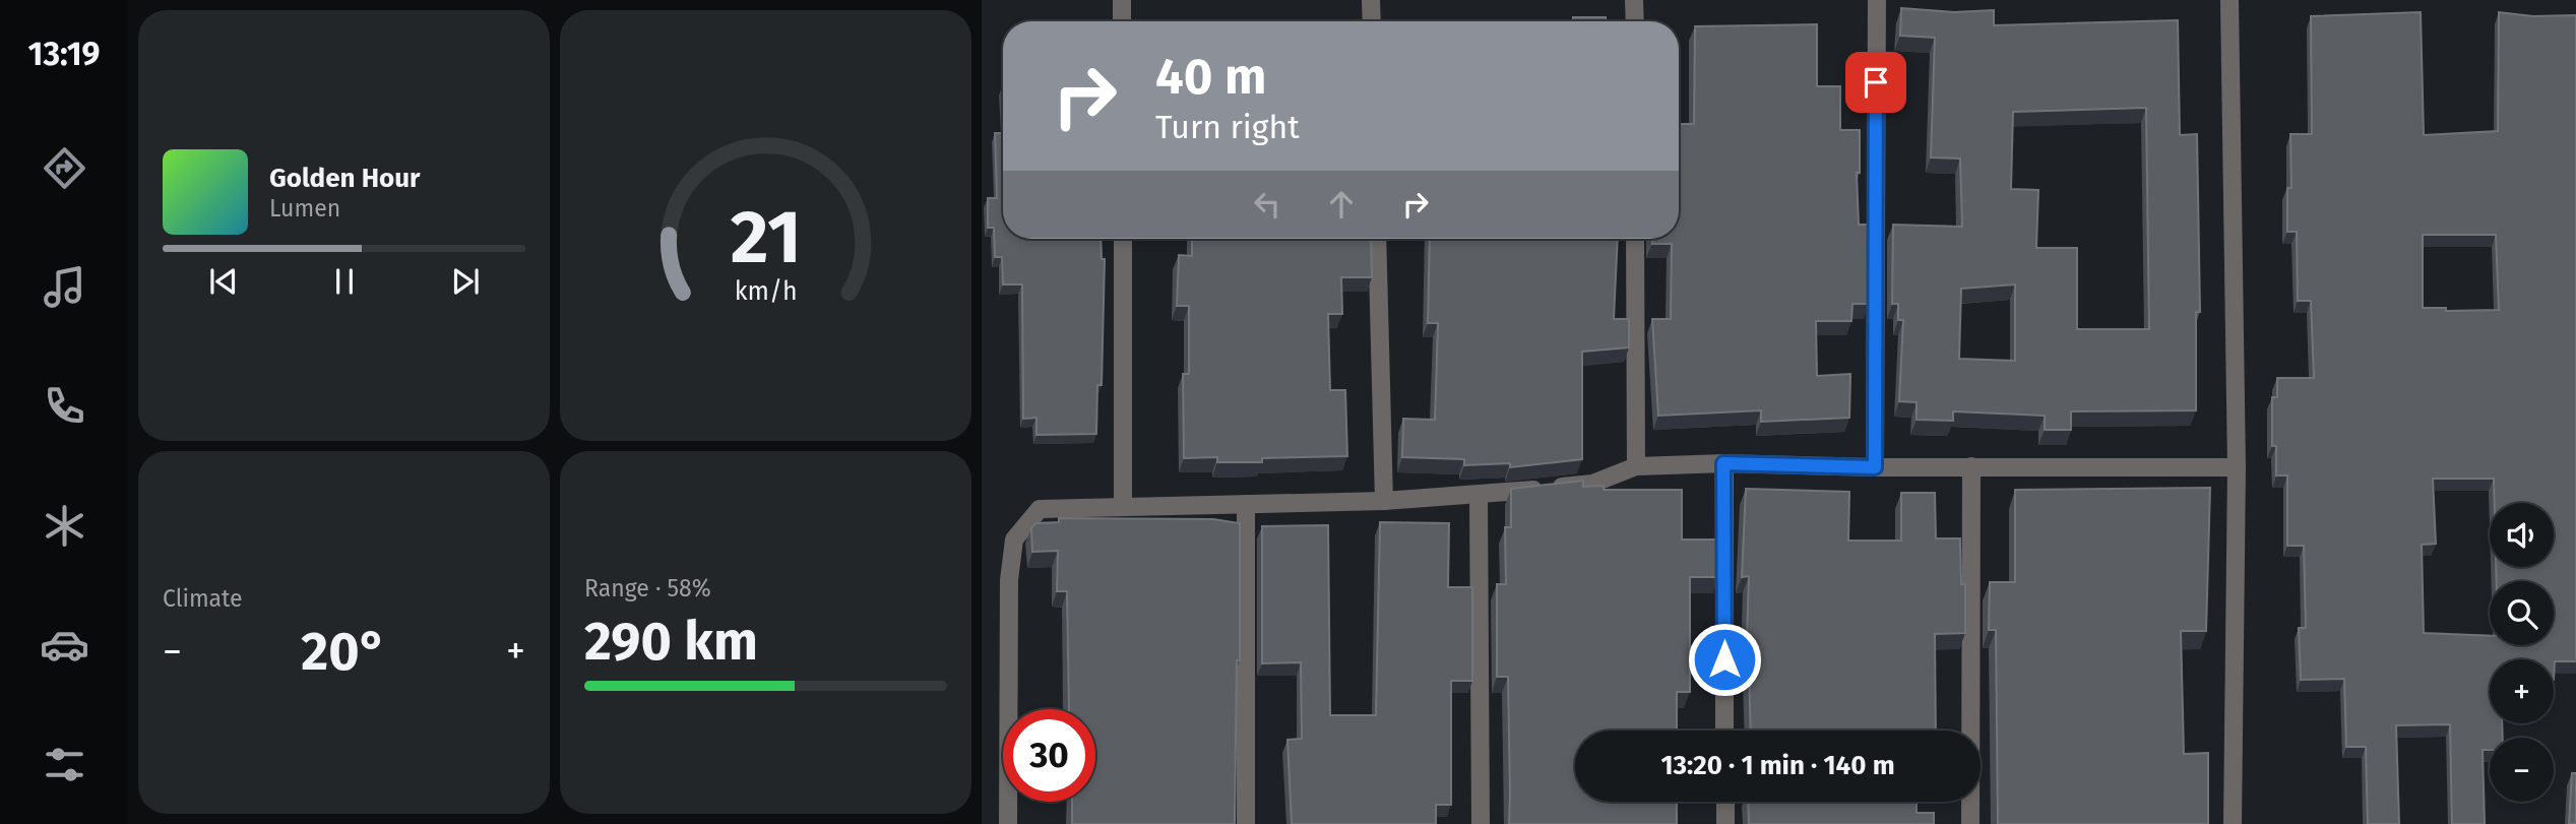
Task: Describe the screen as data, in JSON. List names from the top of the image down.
{
  "page": {
    "tabs": "13:19",
    "turn": ["40 m", "Turn right"],
    "song": ["Golden Hour", "Lumen"],
    "tile": [
      "Climate",
      ["Range · 58%", "290 km"]
    ],
    "map_buttons": ["+", "−"],
    "heat": ["−", "20°", "+"],
    "limit": "30",
    "trip": "13:20 · 1 min · 140 m",
    "gauge": ["21", "km/h"]
  }
}
